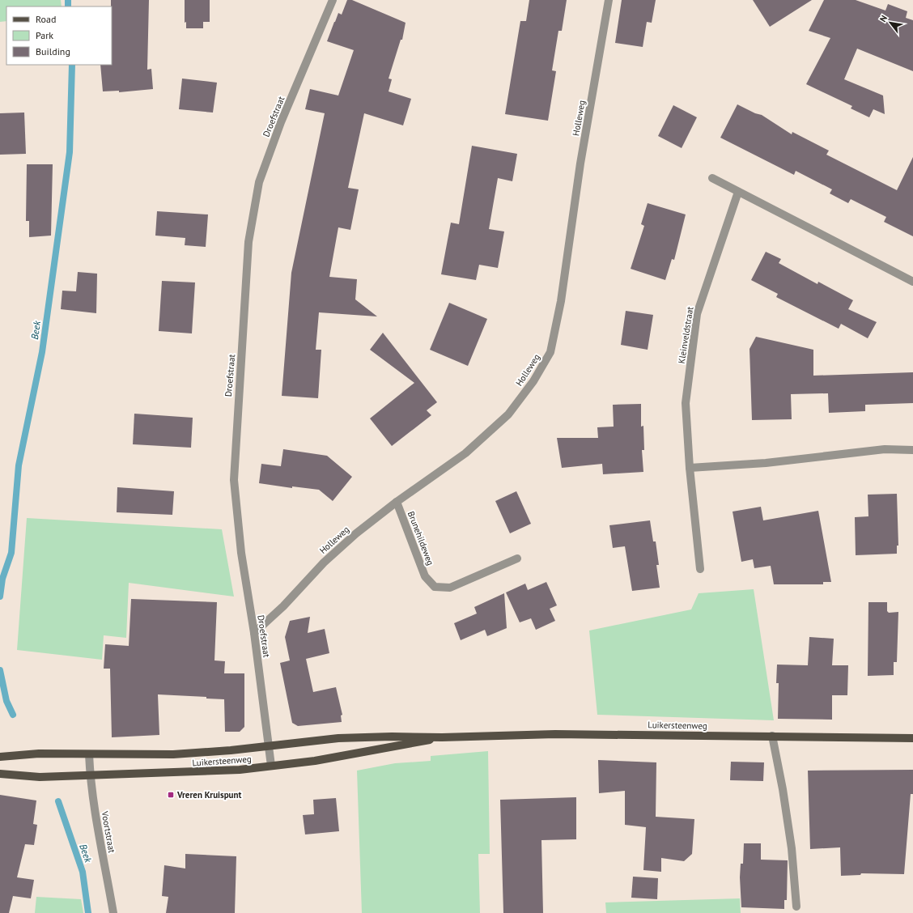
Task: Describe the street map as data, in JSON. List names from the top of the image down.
{
  "streets": {
    "main road": ["Luikersteenweg"],
    "street": [
      "Droefstraat",
      "Holleweg",
      "Kleinveldstraat",
      "Brunehildeweg",
      "Voortstraat"
    ]
  },
  "crossings": [
    ["Droefstraat", "Holleweg"],
    ["Droefstraat", "Luikersteenweg"],
    ["Holleweg", "Brunehildeweg"],
    ["Luikersteenweg", "Voortstraat"]
  ],
  "water": ["Beek"],
  "places": {
    "transit": ["Vreren Kruispunt"]
  },
  "legend": ["Road", "Park", "Building"],
  "north": "top left"
}
